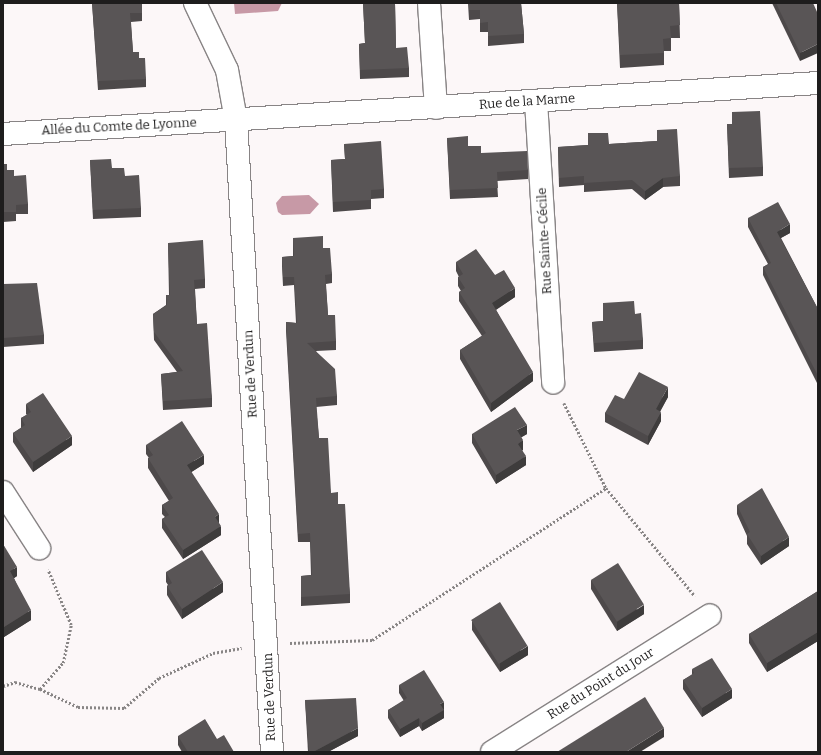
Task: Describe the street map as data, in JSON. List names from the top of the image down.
{
  "streets": {
    "street": [
      "Rue de la Marne",
      "Allée du Comte de Lyonne",
      "Rue Sainte-Cécile",
      "Rue de Verdun",
      "Rue du Point du Jour"
    ]
  },
  "crossings": [
    ["Rue de la Marne", "Allée du Comte de Lyonne"],
    ["Rue de la Marne", "Rue Sainte-Cécile"],
    ["Rue de la Marne", "Rue de Verdun"],
    ["Allée du Comte de Lyonne", "Rue de Verdun"]
  ]
}
